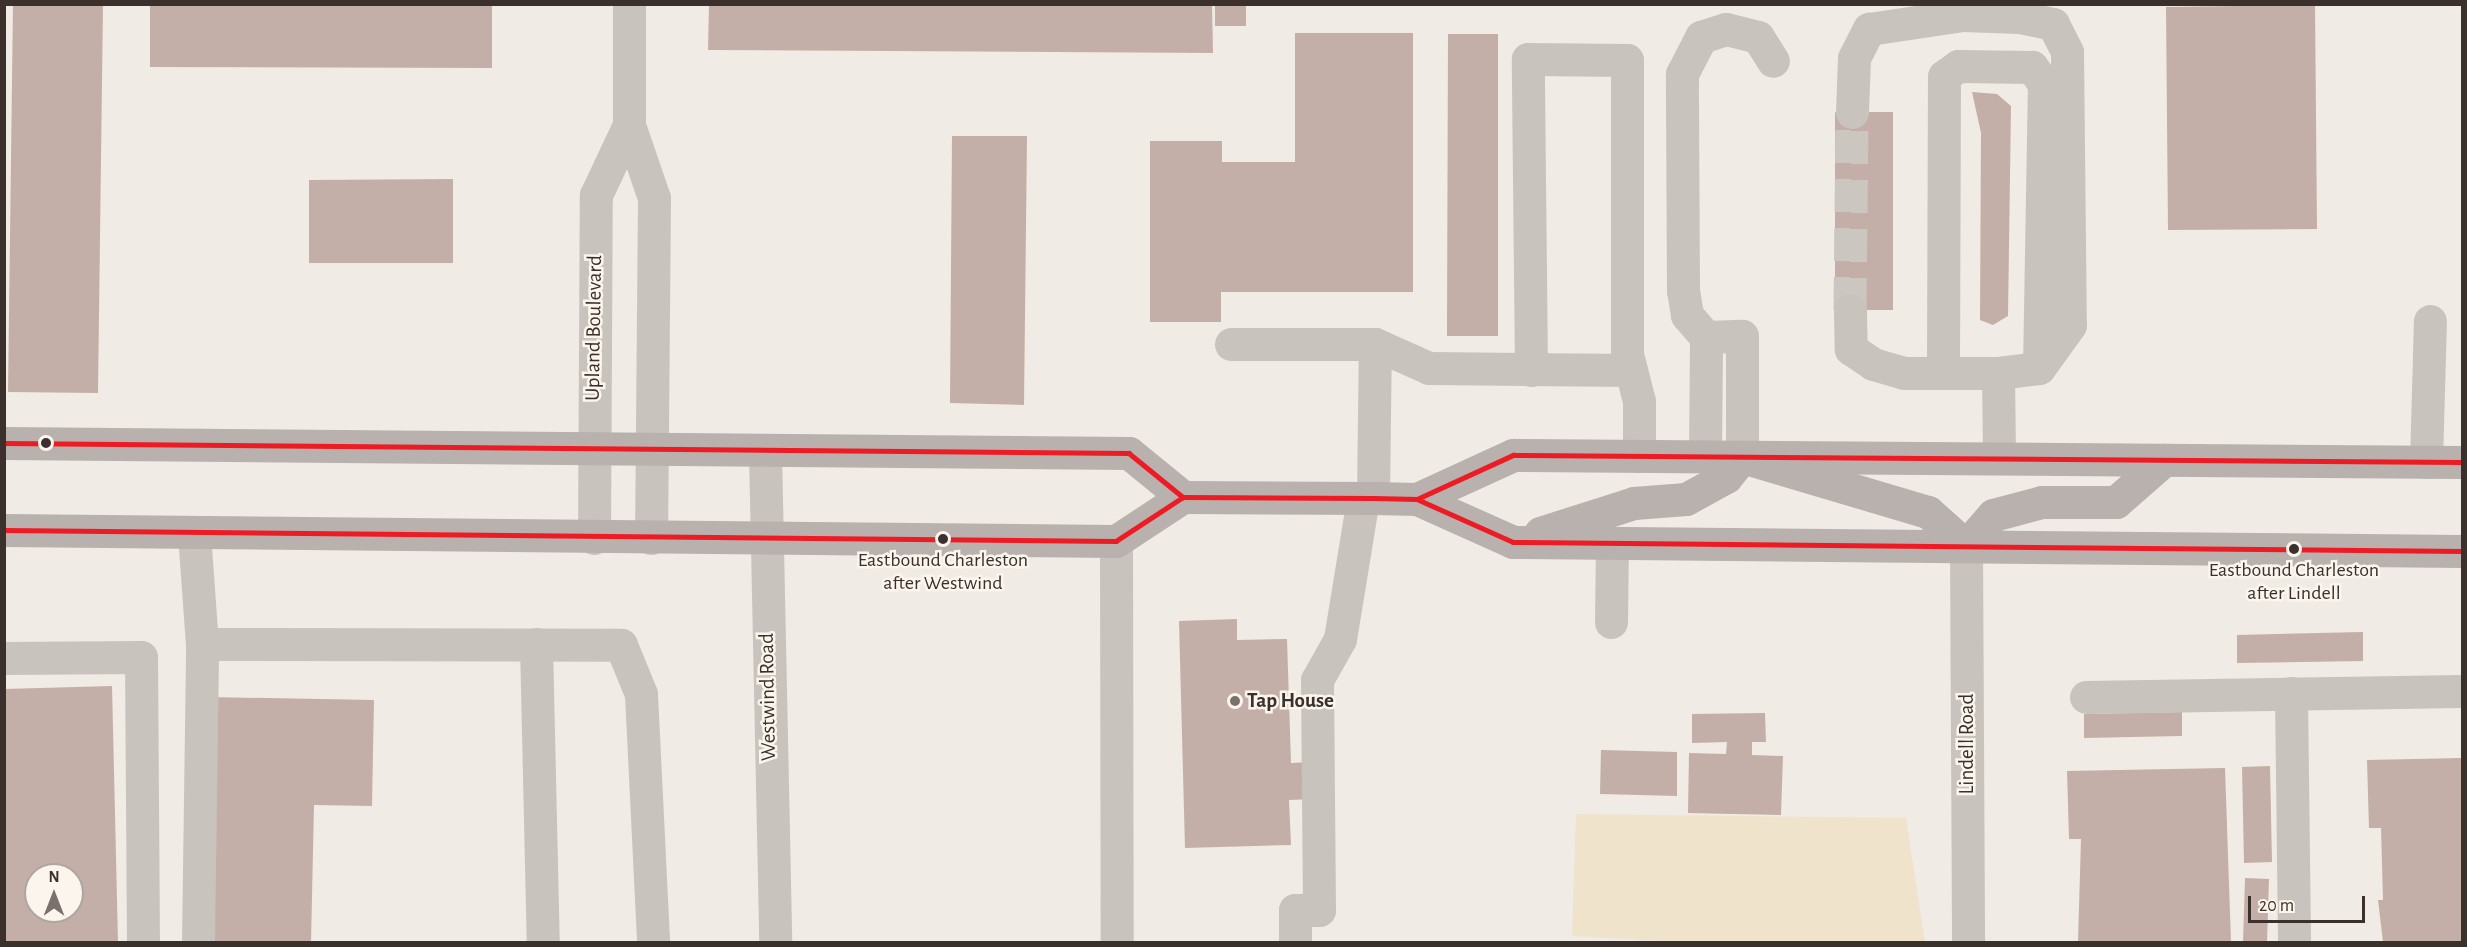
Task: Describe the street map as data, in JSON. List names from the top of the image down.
{
  "streets": {
    "street": ["Upland Boulevard", "Westwind Road", "Lindell Road"]
  },
  "places": ["Eastbound Charleston after Westwind", "Eastbound Charleston after Lindell", "Tap House"],
  "scale_bar": "20 m",
  "north": "top"
}
